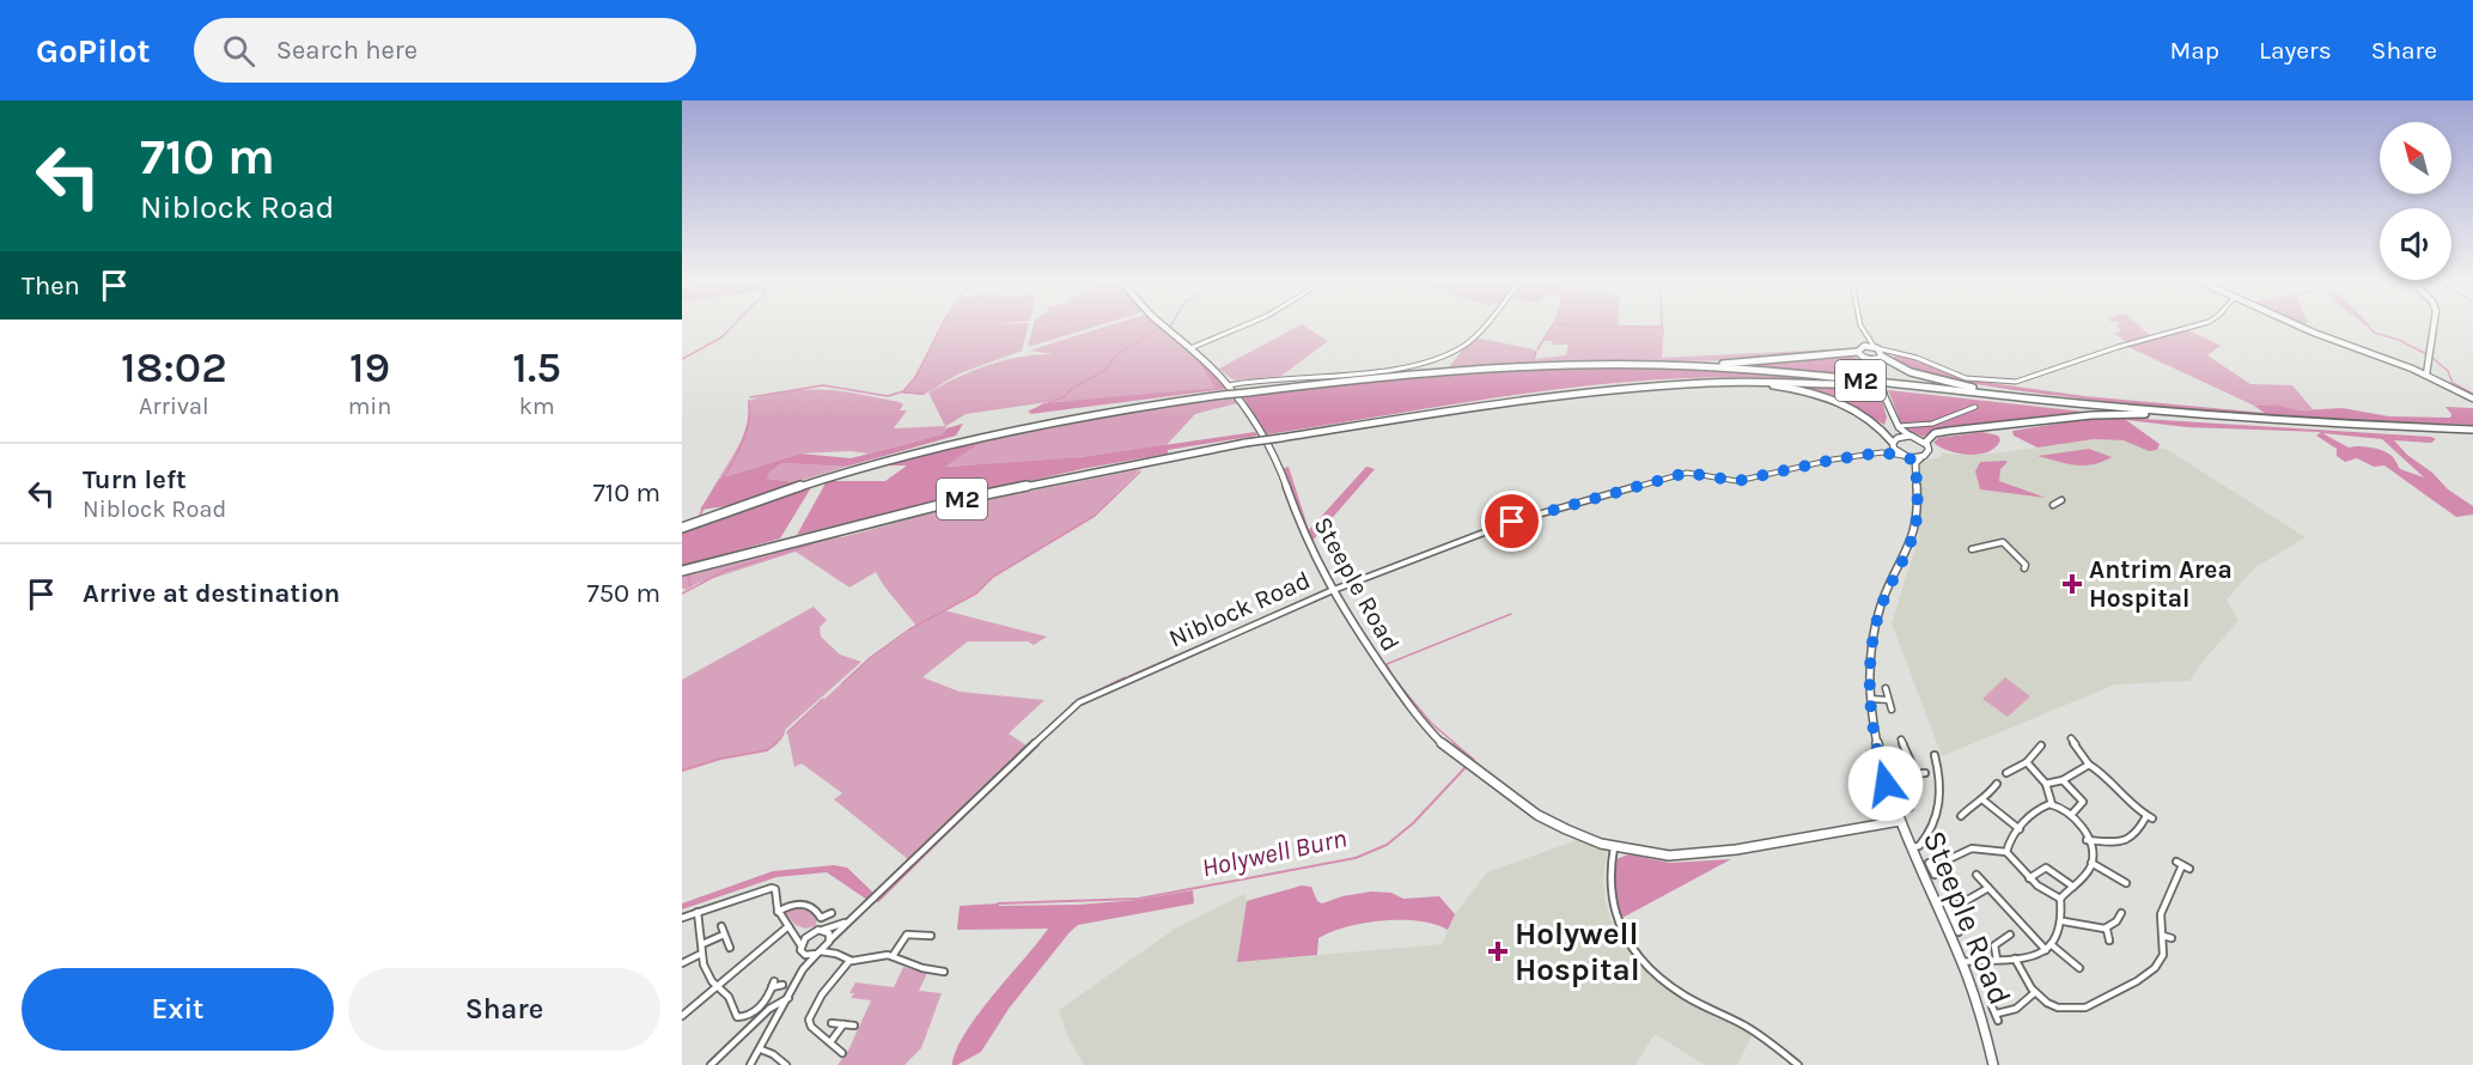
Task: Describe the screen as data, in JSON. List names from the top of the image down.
{
  "streets": {
    "highway": ["M2"],
    "street": ["Steeple Road", "Niblock Road"]
  },
  "crossings": [
    ["Steeple Road", "Niblock Road"]
  ],
  "water": ["Holywell Burn"],
  "places": {
    "health": ["Antrim Area Hospital", "Holywell Hospital"]
  },
  "north": "top left",
  "page": {
    "header": "GoPilot",
    "search": "Search here",
    "nav": ["Map", "Layers", "Share"],
    "turn": ["710 m", "Niblock Road"],
    "then": "Then",
    "eta": [
      "18:02",
      "Arrival",
      "19",
      "min",
      "1.5",
      "km"
    ],
    "list": [
      {
        "name": "Turn left",
        "note": "Niblock Road",
        "value": "710 m"
      },
      {
        "name": "Arrive at destination",
        "value": "750 m"
      }
    ],
    "buttons": ["Exit", "Share"]
  }
}
